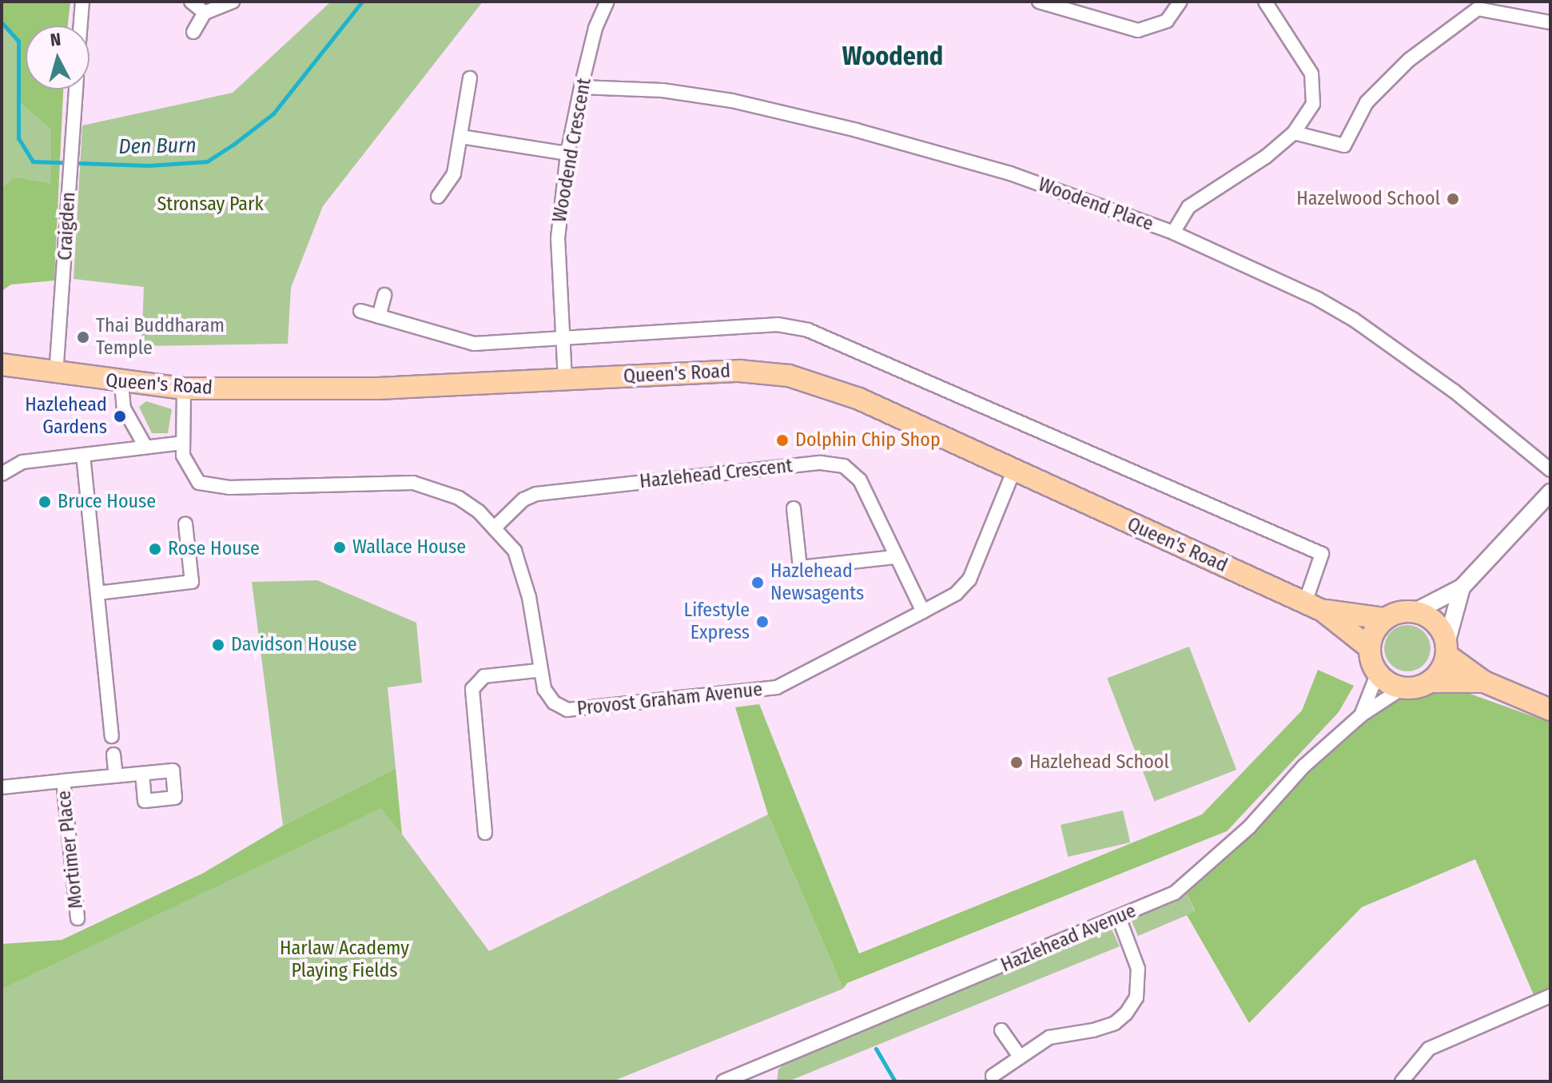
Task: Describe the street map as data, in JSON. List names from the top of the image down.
{
  "streets": {
    "main road": ["Queen's Road"],
    "street": [
      "Woodend Crescent",
      "Woodend Place",
      "Craigden",
      "Hazlehead Crescent",
      "Provost Graham Avenue",
      "Mortimer Place",
      "Hazlehead Avenue"
    ]
  },
  "crossings": [
    ["Woodend Crescent", "Woodend Place"],
    ["Woodend Crescent", "Queen's Road"],
    ["Craigden", "Queen's Road"],
    ["Queen's Road", "Provost Graham Avenue"],
    ["Queen's Road", "Hazlehead Avenue"],
    ["Hazlehead Crescent", "Provost Graham Avenue"]
  ],
  "districts": ["Woodend"],
  "water": ["Den Burn"],
  "parks": ["Stronsay Park", "Harlaw Academy Playing Fields"],
  "places": [
    "Hazelwood School",
    "Thai Buddharam Temple",
    "Hazlehead Gardens",
    "Dolphin Chip Shop",
    "Bruce House",
    "Wallace House",
    "Rose House",
    "Hazlehead Newsagents",
    "Lifestyle Express",
    "Davidson House",
    "Hazlehead School"
  ],
  "north": "top"
}
